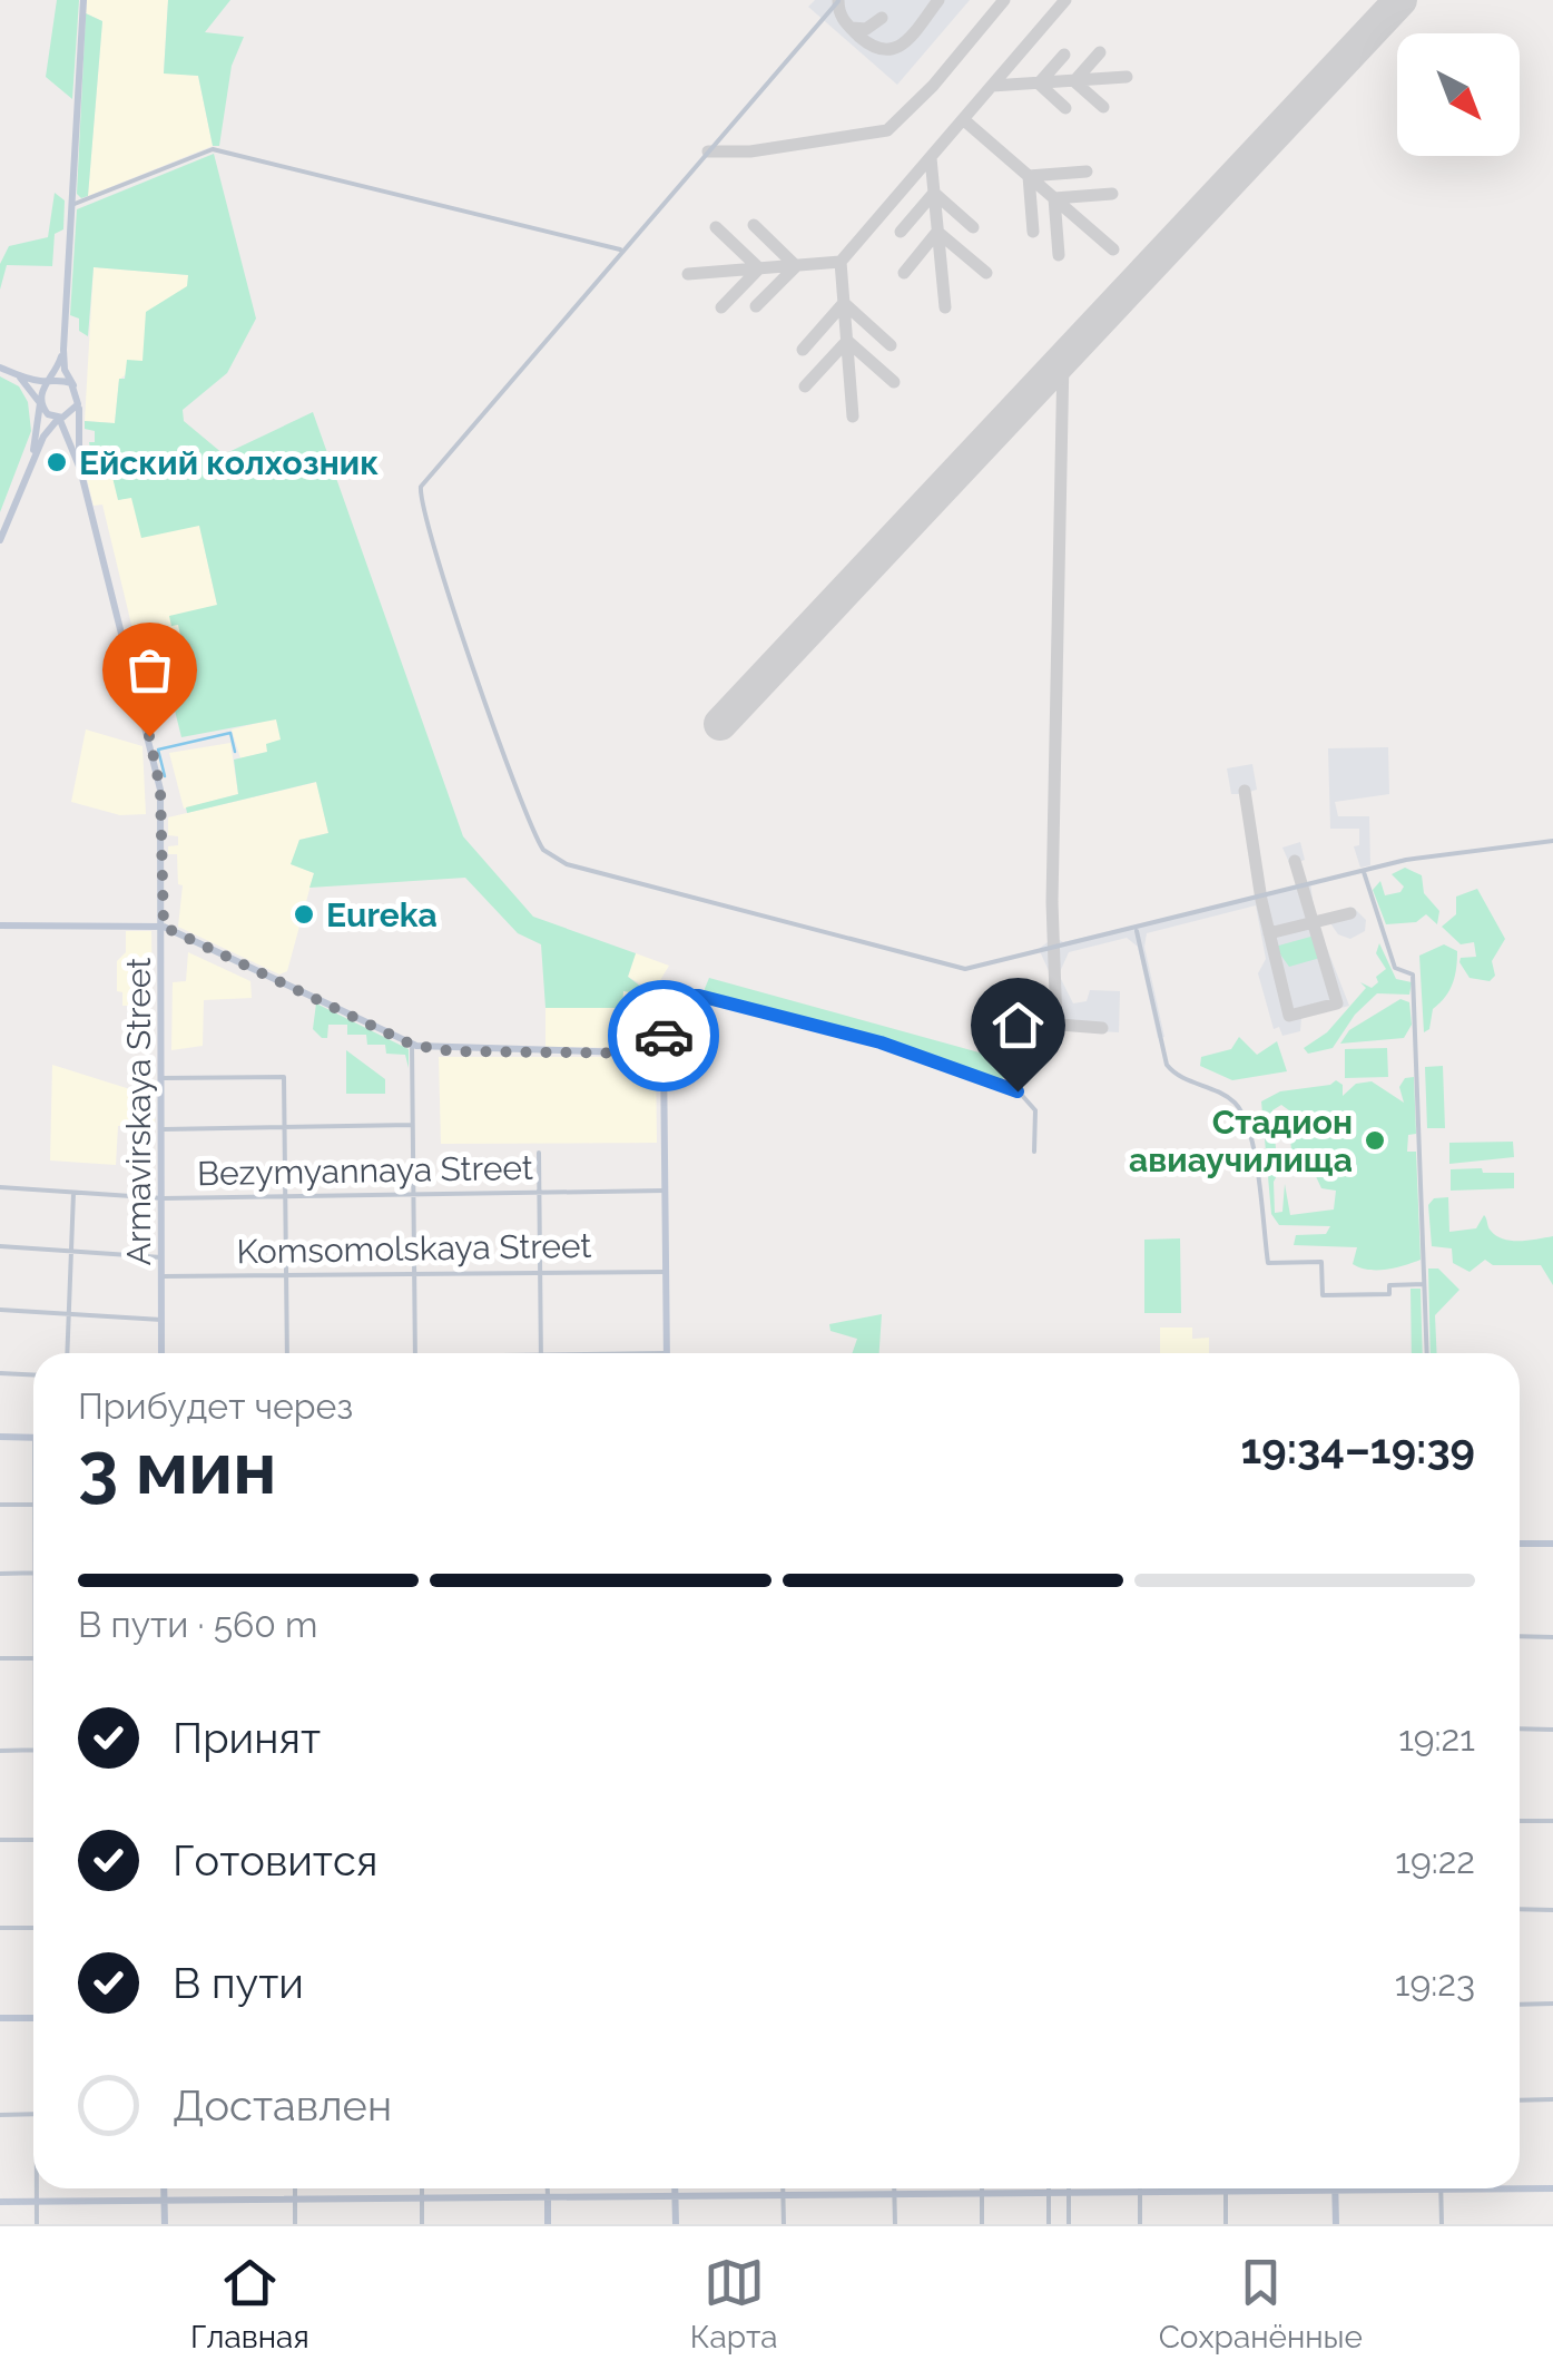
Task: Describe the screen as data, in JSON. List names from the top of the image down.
{
  "streets": {
    "street": ["Armavirskaya Street", "Bezymyannaya Street", "Komsomolskaya Street"]
  },
  "crossings": [
    ["Armavirskaya Street", "Bezymyannaya Street"],
    ["Armavirskaya Street", "Komsomolskaya Street"]
  ],
  "places": ["Ейский колхозник", "Eureka", "Стадион авиаучилища"],
  "north": "bottom right",
  "page": {
    "heading": ["3 мин", "Прибудет через", "19:34–19:39"],
    "bar": "В пути · 560 m",
    "list": [
      ["Принят", "19:21"],
      ["Готовится", "19:22"],
      ["В пути", "19:23"],
      "Доставлен"
    ],
    "tabs": ["Главная", "Карта", "Сохранённые"]
  }
}
